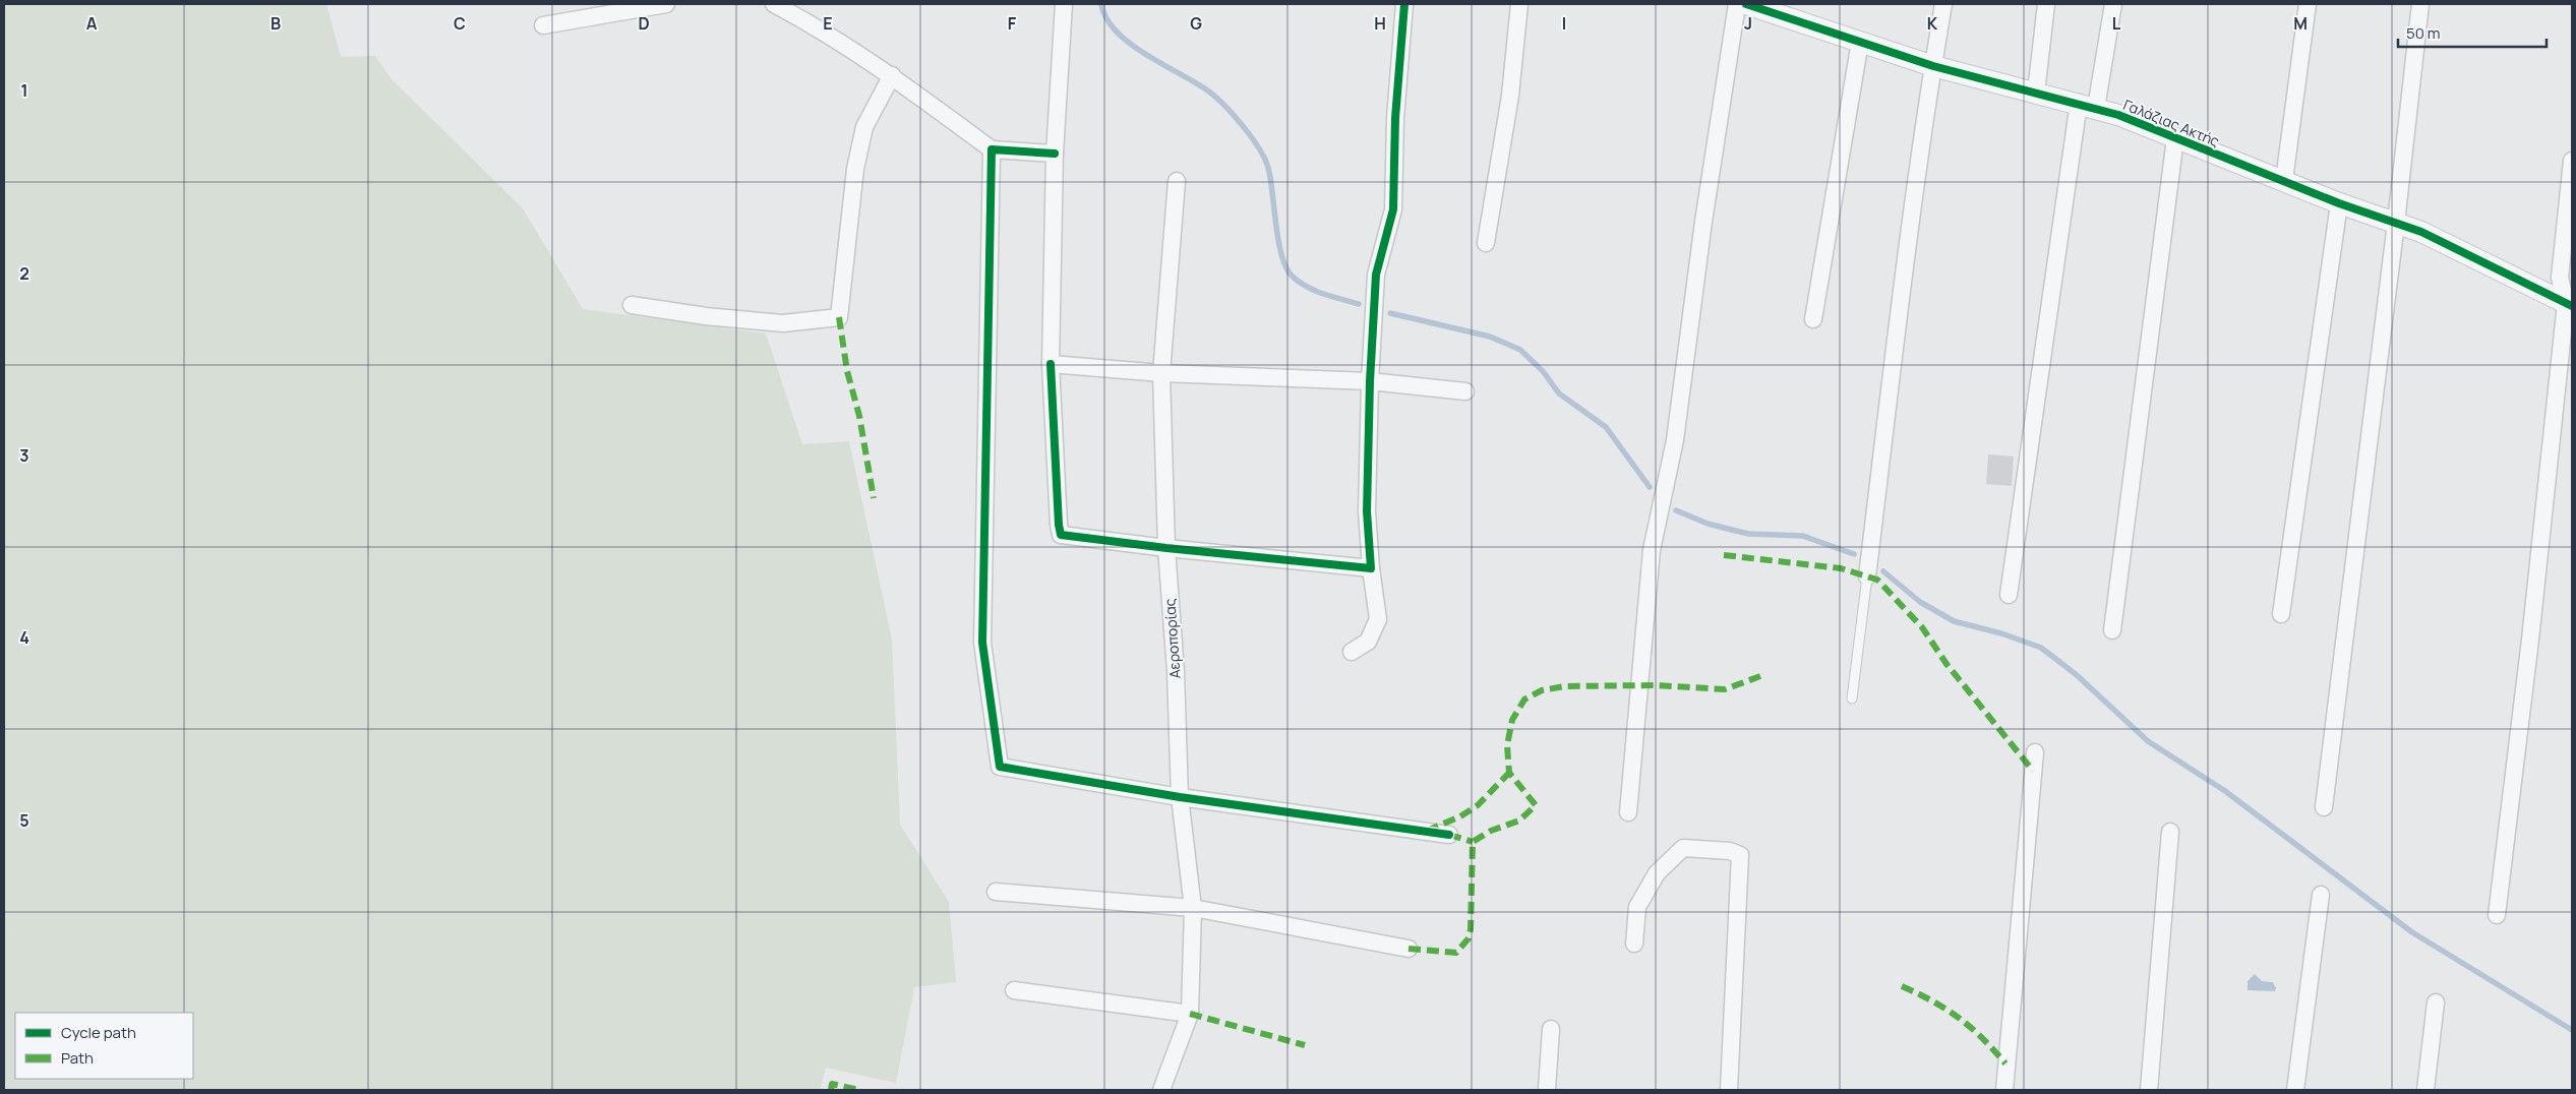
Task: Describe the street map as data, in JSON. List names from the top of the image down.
{
  "streets": {
    "street": ["Γαλάζιας Ακτής", "Αεροπορίας"]
  },
  "legend": ["Cycle path", "Path"],
  "scale_bar": "50 m",
  "grid": {
    "columns": [
      "A",
      "B",
      "C",
      "D",
      "E",
      "F",
      "G",
      "H",
      "I",
      "J",
      "K",
      "L",
      "M"
    ],
    "rows": [
      "1",
      "2",
      "3",
      "4",
      "5"
    ]
  }
}
